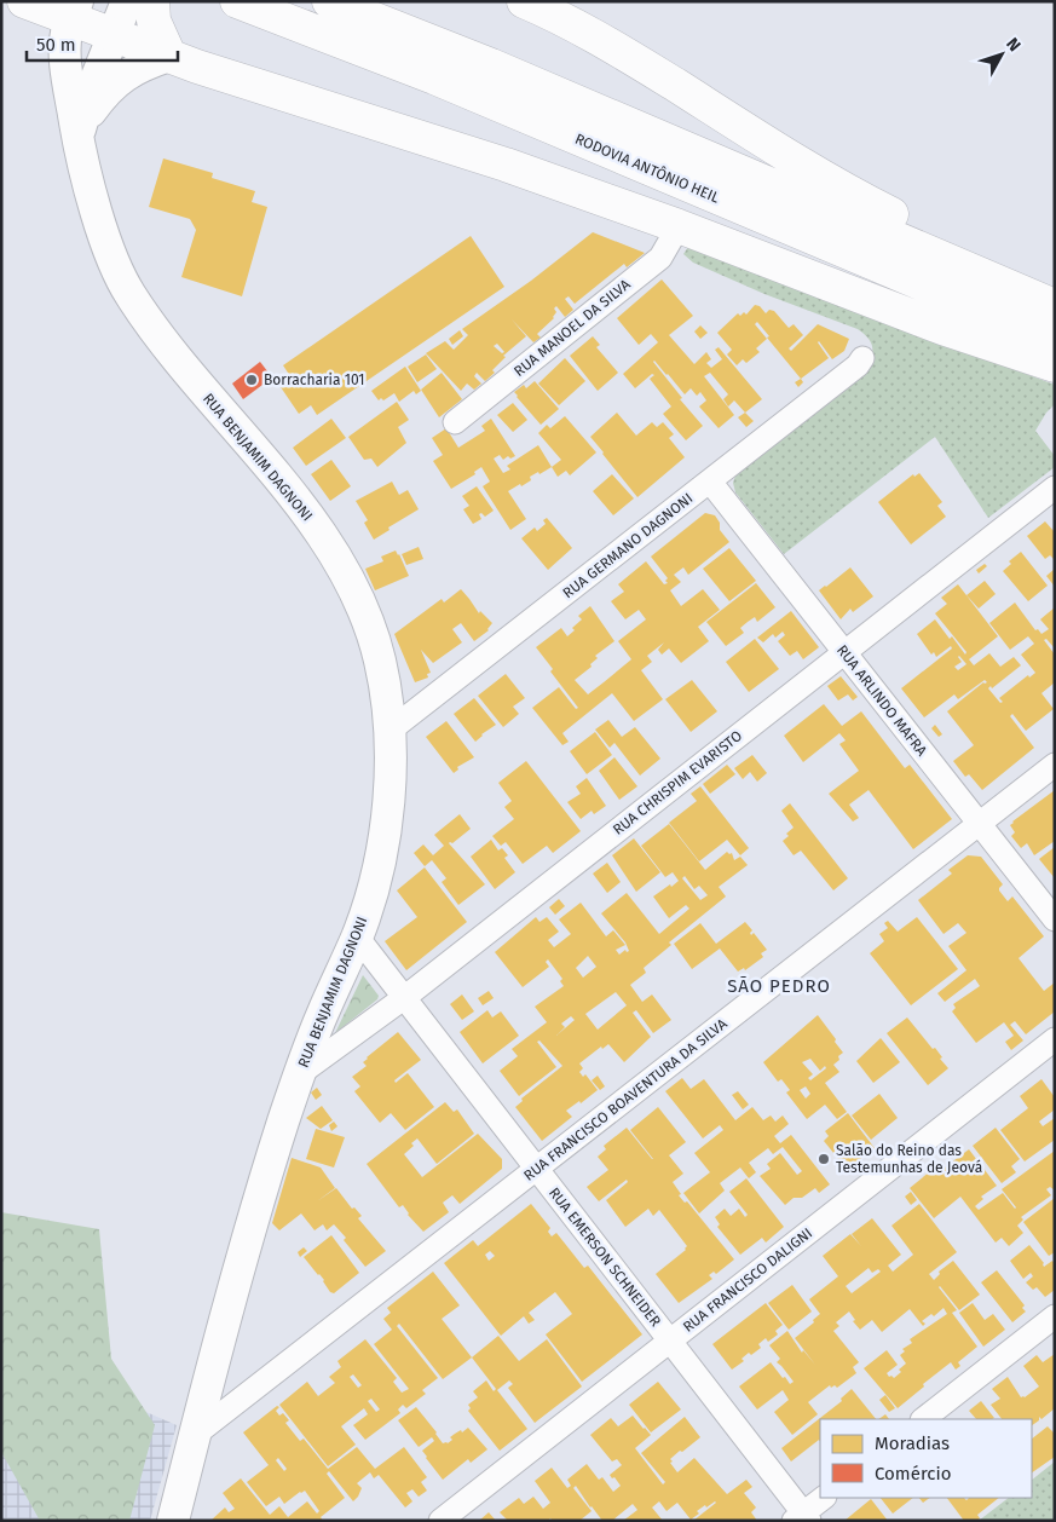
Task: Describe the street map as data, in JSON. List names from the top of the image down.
{
  "streets": {
    "main road": ["RODOVIA ANTÔNIO HEIL"],
    "street": [
      "RUA MANOEL DA SILVA",
      "RUA BENJAMIM DAGNONI",
      "RUA GERMANO DAGNONI",
      "RUA ARLINDO MAFRA",
      "RUA CHRISPIM EVARISTO",
      "RUA FRANCISCO BOAVENTURA DA SILVA",
      "RUA EMERSON SCHNEIDER",
      "RUA FRANCISCO DALIGNI"
    ]
  },
  "crossings": [
    ["RUA BENJAMIM DAGNONI", "RUA GERMANO DAGNONI"],
    ["RUA BENJAMIM DAGNONI", "RUA CHRISPIM EVARISTO"],
    ["RUA BENJAMIM DAGNONI", "RUA FRANCISCO BOAVENTURA DA SILVA"],
    ["RUA BENJAMIM DAGNONI", "RUA EMERSON SCHNEIDER"],
    ["RUA GERMANO DAGNONI", "RUA ARLINDO MAFRA"],
    ["RUA ARLINDO MAFRA", "RUA CHRISPIM EVARISTO"],
    ["RUA ARLINDO MAFRA", "RUA FRANCISCO BOAVENTURA DA SILVA"],
    ["RUA CHRISPIM EVARISTO", "RUA EMERSON SCHNEIDER"],
    ["RUA FRANCISCO BOAVENTURA DA SILVA", "RUA EMERSON SCHNEIDER"],
    ["RUA EMERSON SCHNEIDER", "RUA FRANCISCO DALIGNI"]
  ],
  "districts": ["SÃO PEDRO"],
  "places": ["Borracharia 101", "Salão do Reino das Testemunhas de Jeová"],
  "legend": ["Moradias", "Comércio"],
  "scale_bar": "50 m",
  "north": "top right"
}
